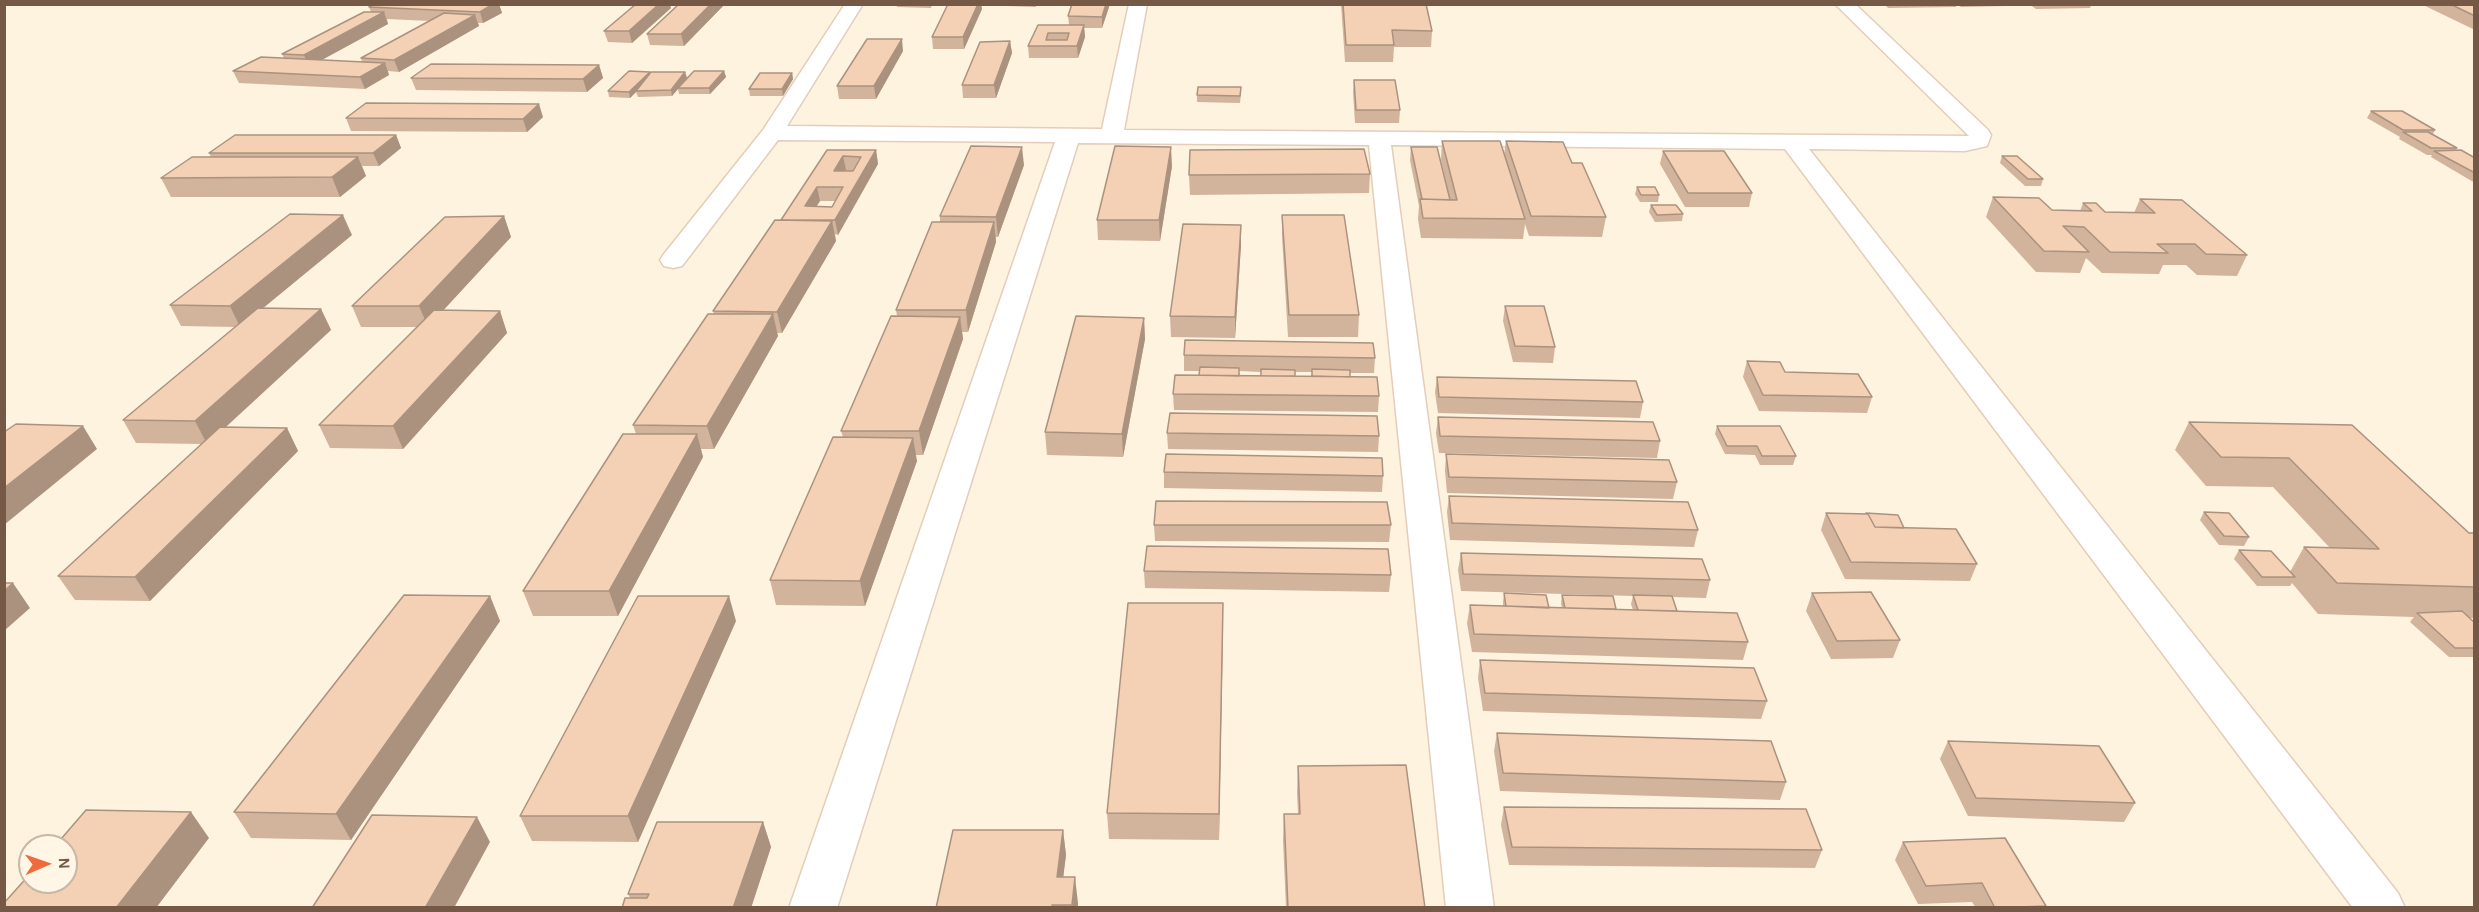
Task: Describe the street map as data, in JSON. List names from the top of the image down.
{
  "north": "right"
}
